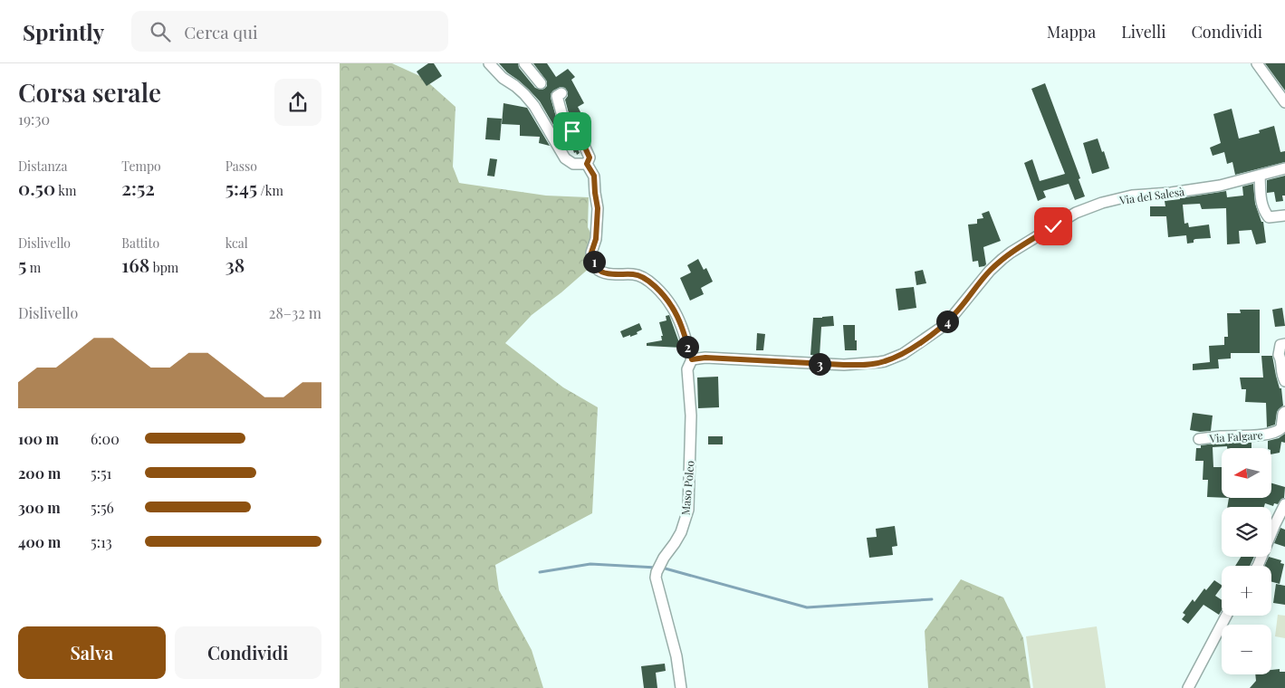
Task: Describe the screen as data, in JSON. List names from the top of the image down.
{
  "streets": {
    "street": ["Via del Salesà", "Via Falgare", "Maso Poleo"]
  },
  "crossings": [
    ["Via del Salesà", "Maso Poleo"]
  ],
  "north": "left",
  "page": {
    "header": "Sprintly",
    "search": "Cerca qui",
    "nav": ["Mappa", "Livelli", "Condividi"],
    "heading": ["Corsa serale", "19:30"],
    "stats": [
      ["Distanza", "0.50 km"],
      ["Tempo", "2:52"],
      ["Passo", "5:45 /km"],
      ["Dislivello", "5 m"],
      ["Battito", "168 bpm"],
      ["kcal", "38"]
    ],
    "pins": [
      "1",
      "4",
      "2",
      "3"
    ],
    "chart": ["Dislivello", "28–32 m"],
    "list": [
      {
        "name": "100 m",
        "note": "6:00"
      },
      {
        "name": "200 m",
        "note": "5:51"
      },
      {
        "name": "300 m",
        "note": "5:56"
      },
      {
        "name": "400 m",
        "note": "5:13"
      }
    ],
    "map_buttons": ["+", "−"],
    "buttons": ["Salva", "Condividi"]
  }
}
